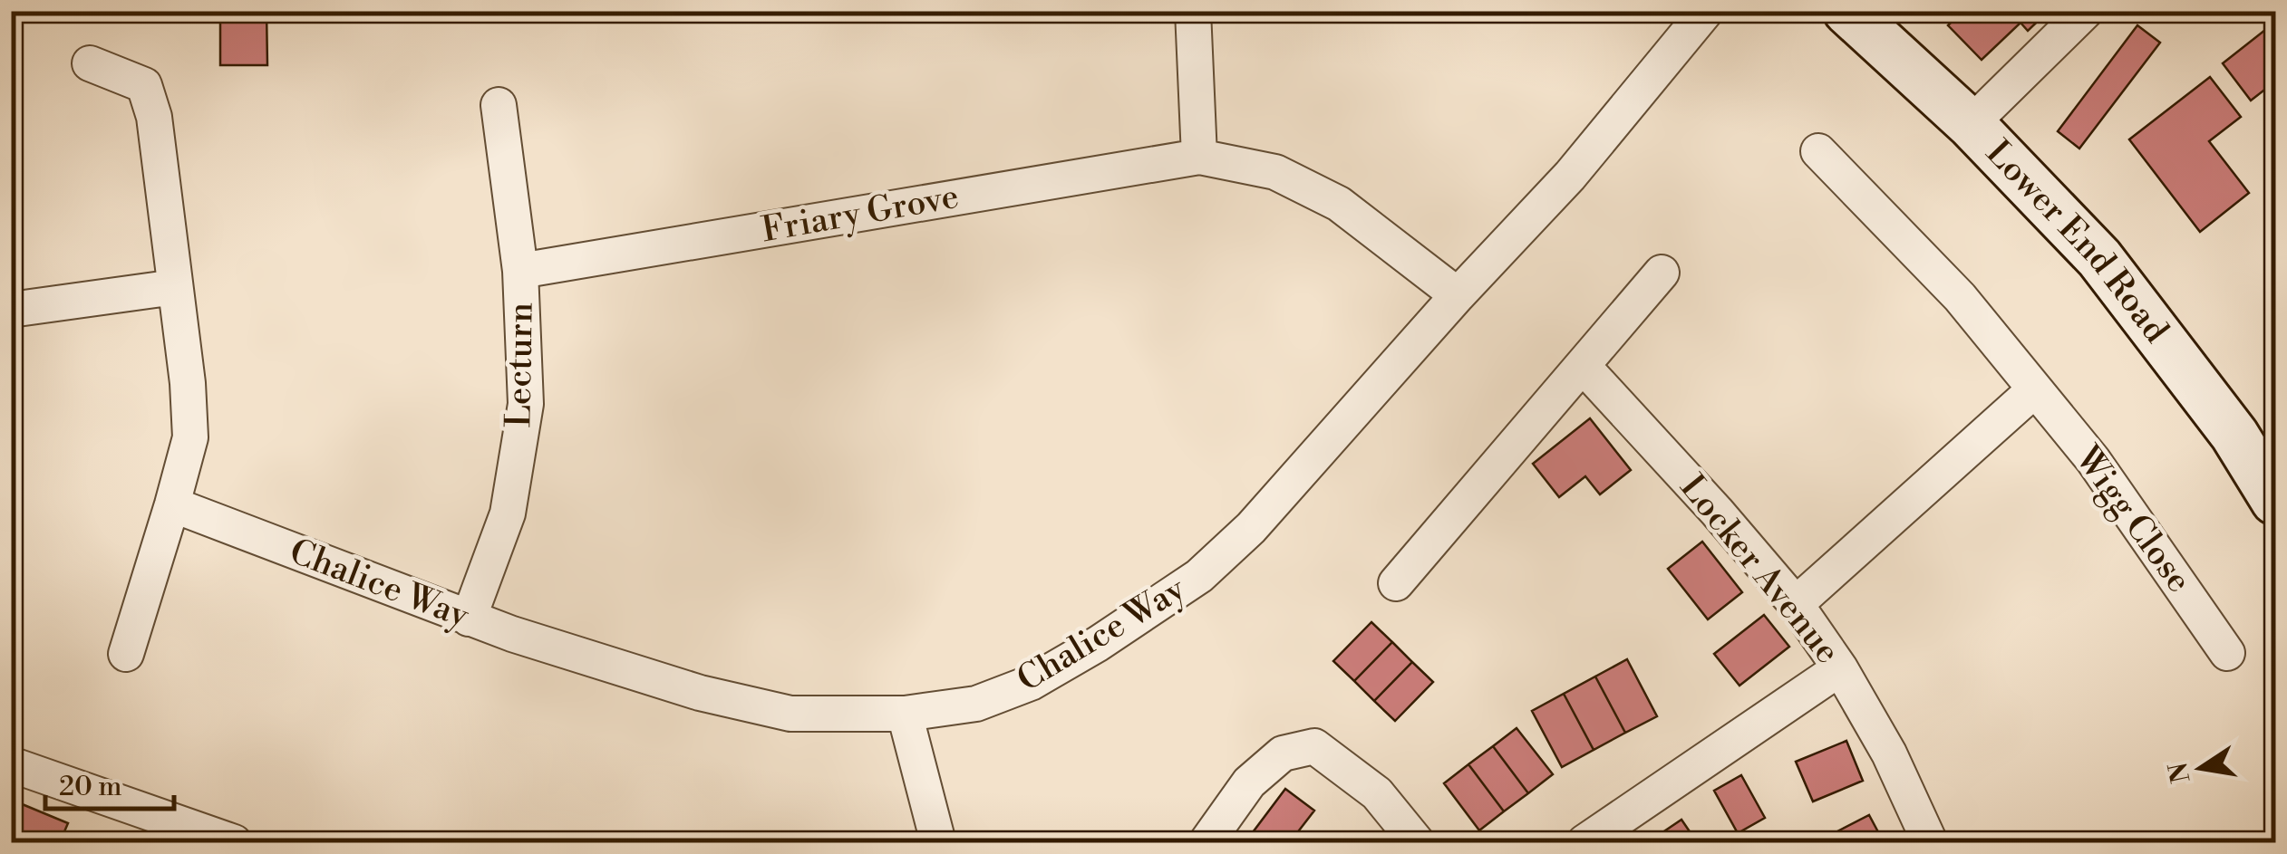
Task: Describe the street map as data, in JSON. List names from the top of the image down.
{
  "streets": {
    "street": [
      "Friary Grove",
      "Lower End Road",
      "Lecturn",
      "Wigg Close",
      "Locker Avenue",
      "Chalice Way"
    ]
  },
  "crossings": [
    ["Friary Grove", "Lecturn"],
    ["Friary Grove", "Chalice Way"],
    ["Lecturn", "Chalice Way"]
  ],
  "scale_bar": "20 m",
  "north": "left"
}
